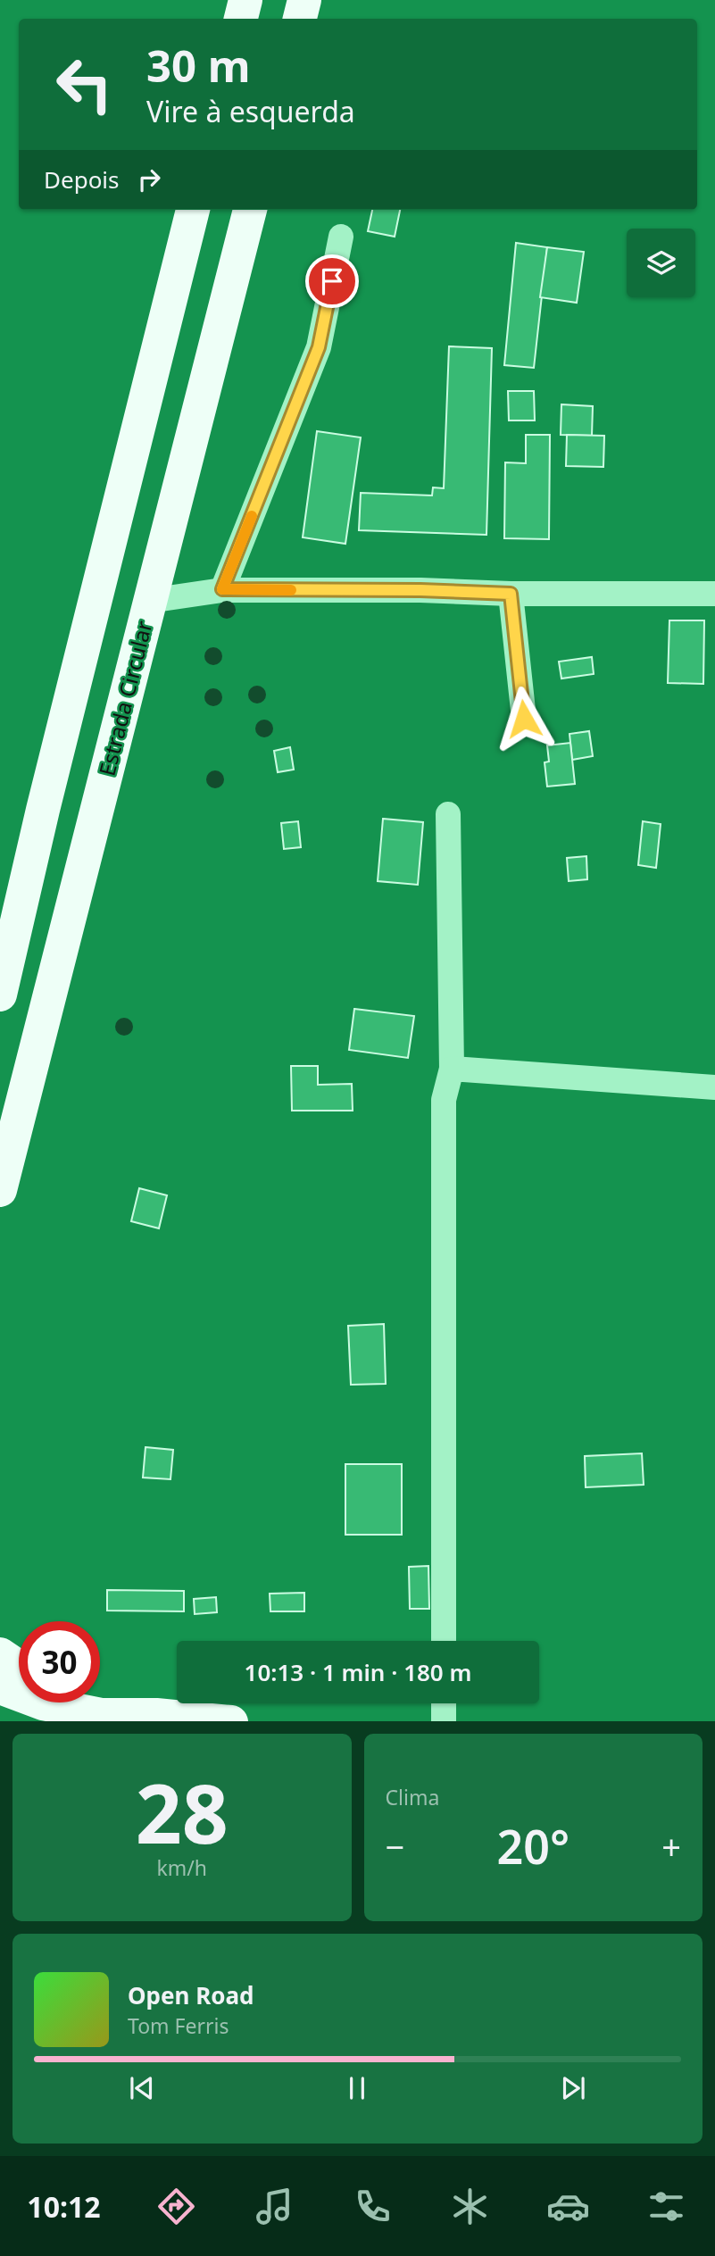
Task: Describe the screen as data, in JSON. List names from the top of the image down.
{
  "streets": {
    "main road": ["Estrada Circular"]
  },
  "page": {
    "turn": ["30 m", "Vire à esquerda"],
    "then": "Depois",
    "limit": "30",
    "trip": "10:13 · 1 min · 180 m",
    "tile": [
      ["28", "km/h"],
      "Clima"
    ],
    "heat": ["−", "20°", "+"],
    "song": ["Open Road", "Tom Ferris"],
    "tabs": "10:12"
  }
}
